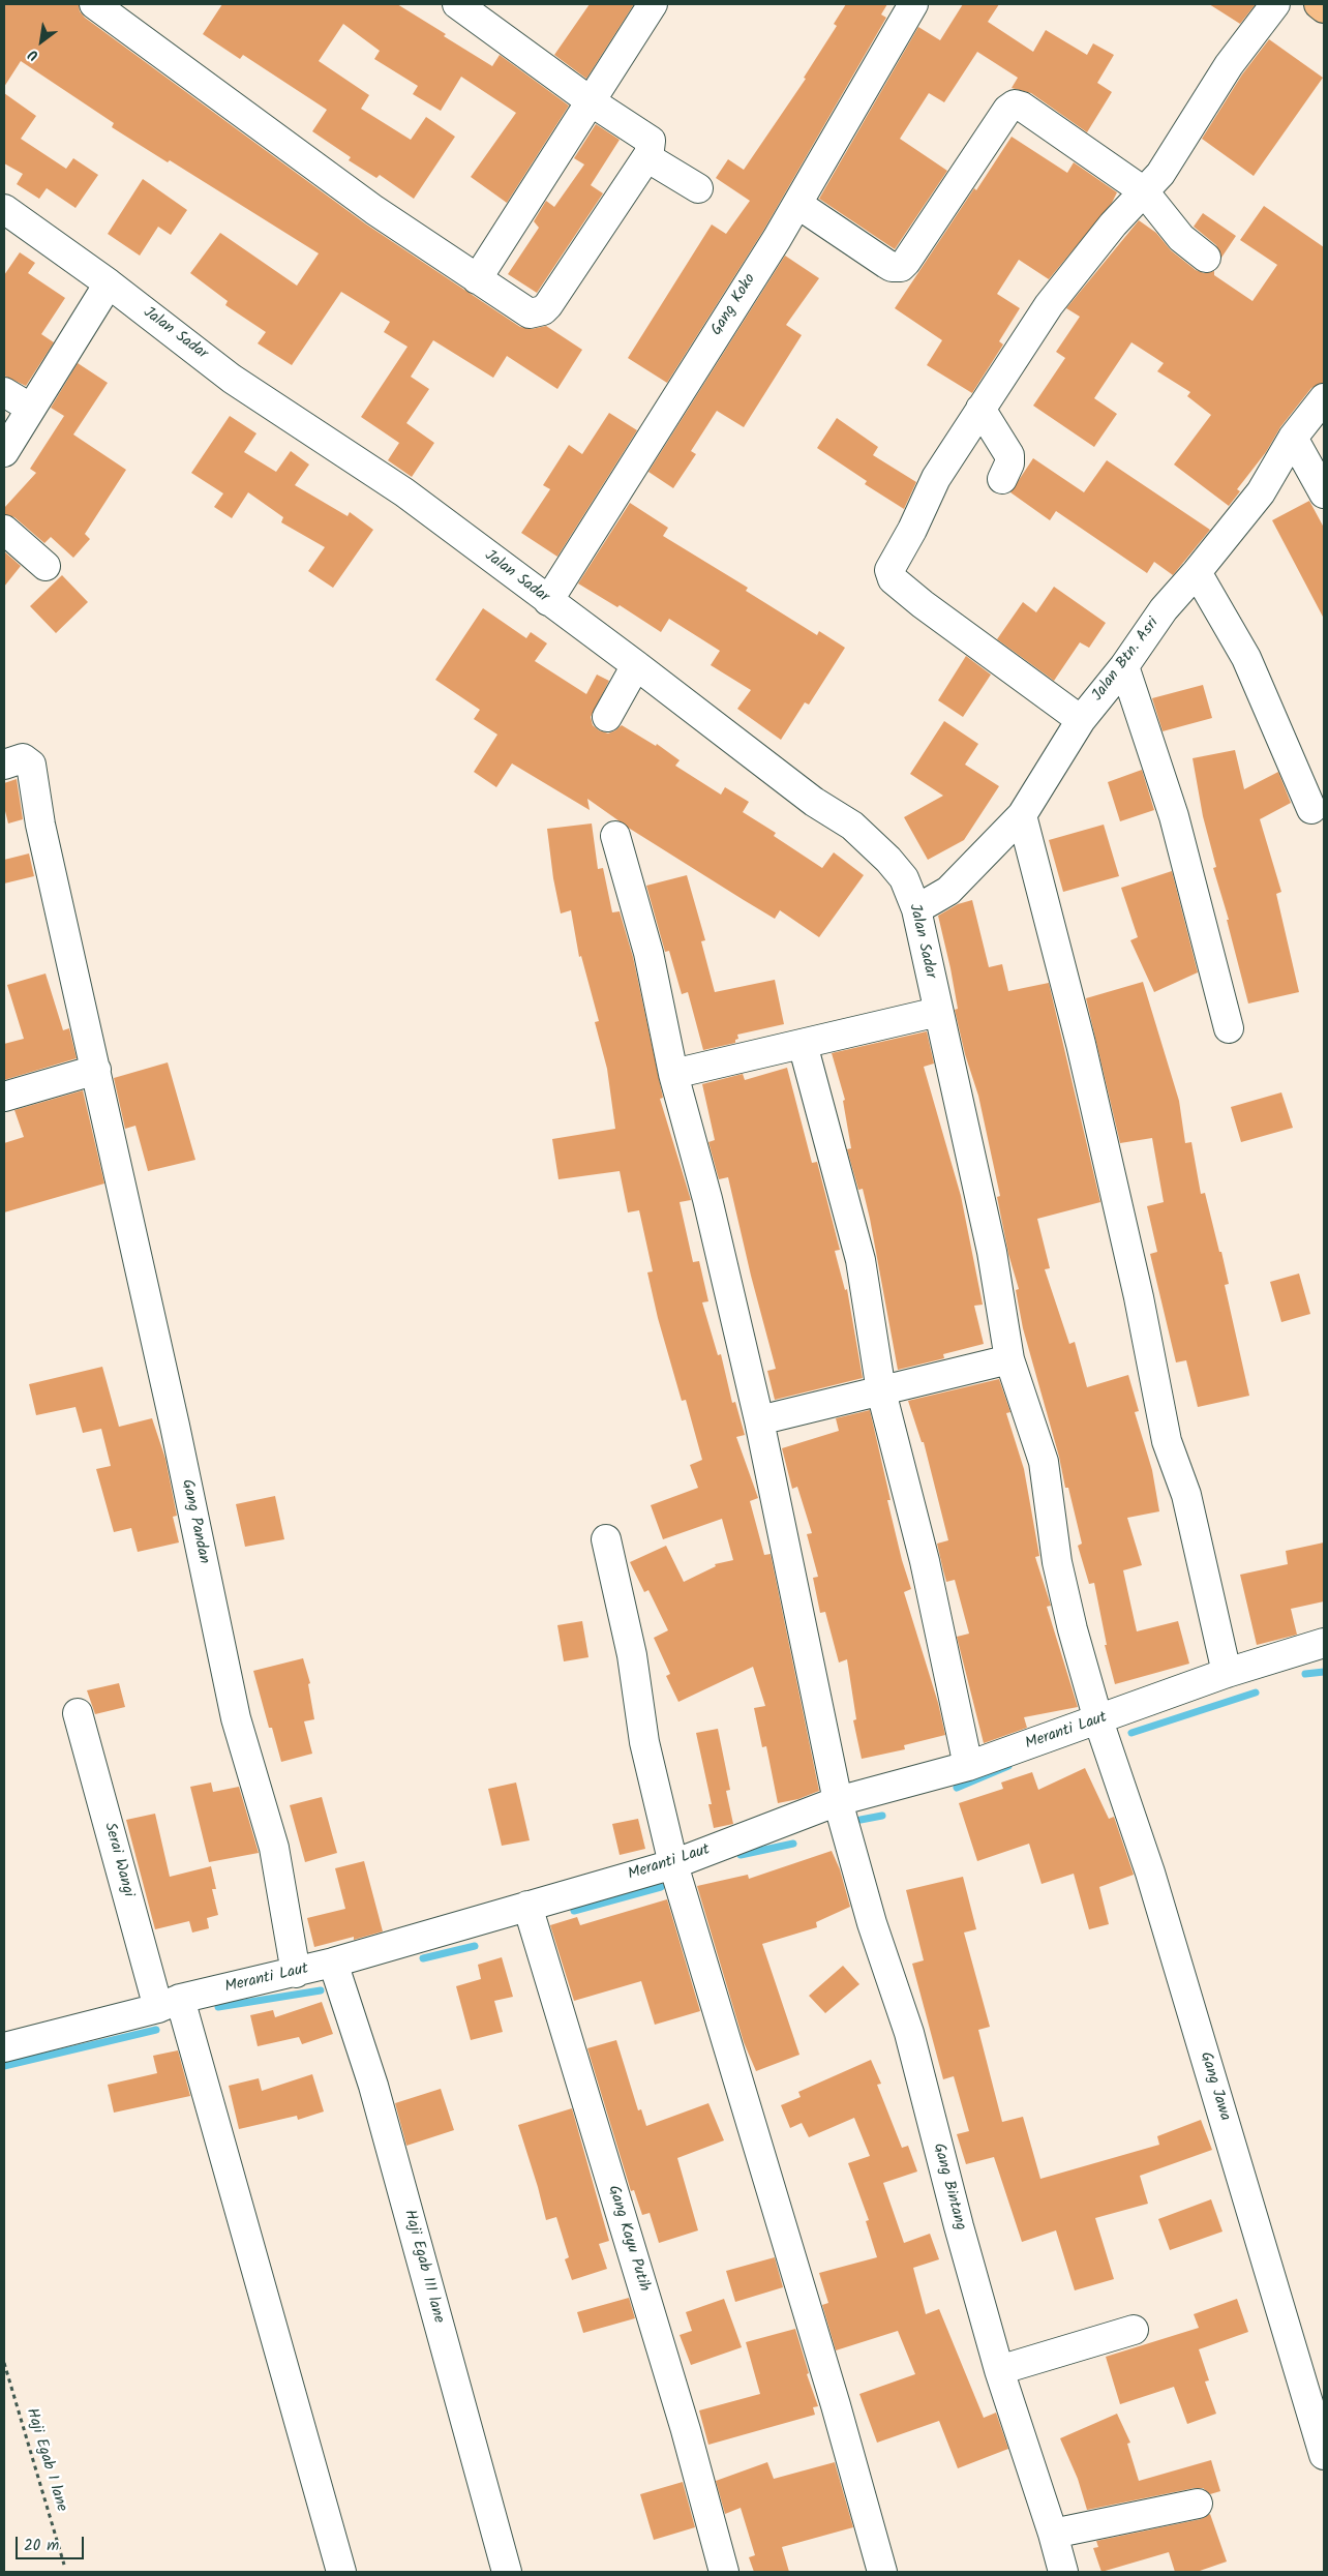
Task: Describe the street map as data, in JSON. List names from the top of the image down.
{
  "streets": {
    "street": [
      "Gang Koko",
      "Jalan Sadar",
      "Jalan Btn. Asri",
      "Gang Pandan",
      "Meranti Laut",
      "Serai Wangi",
      "Gang Jawa",
      "Gang Bintang",
      "Gang Kayu Putih",
      "Haji Egab III lane"
    ],
    "path": ["Haji Egab I lane"]
  },
  "crossings": [
    ["Gang Koko", "Jalan Sadar"],
    ["Jalan Sadar", "Jalan Btn. Asri"],
    ["Jalan Sadar", "Gang Jawa"],
    ["Gang Pandan", "Meranti Laut"],
    ["Meranti Laut", "Serai Wangi"],
    ["Meranti Laut", "Gang Jawa"],
    ["Meranti Laut", "Gang Bintang"],
    ["Meranti Laut", "Gang Kayu Putih"],
    ["Meranti Laut", "Haji Egab III lane"]
  ],
  "scale_bar": "20 m",
  "north": "bottom left"
}
